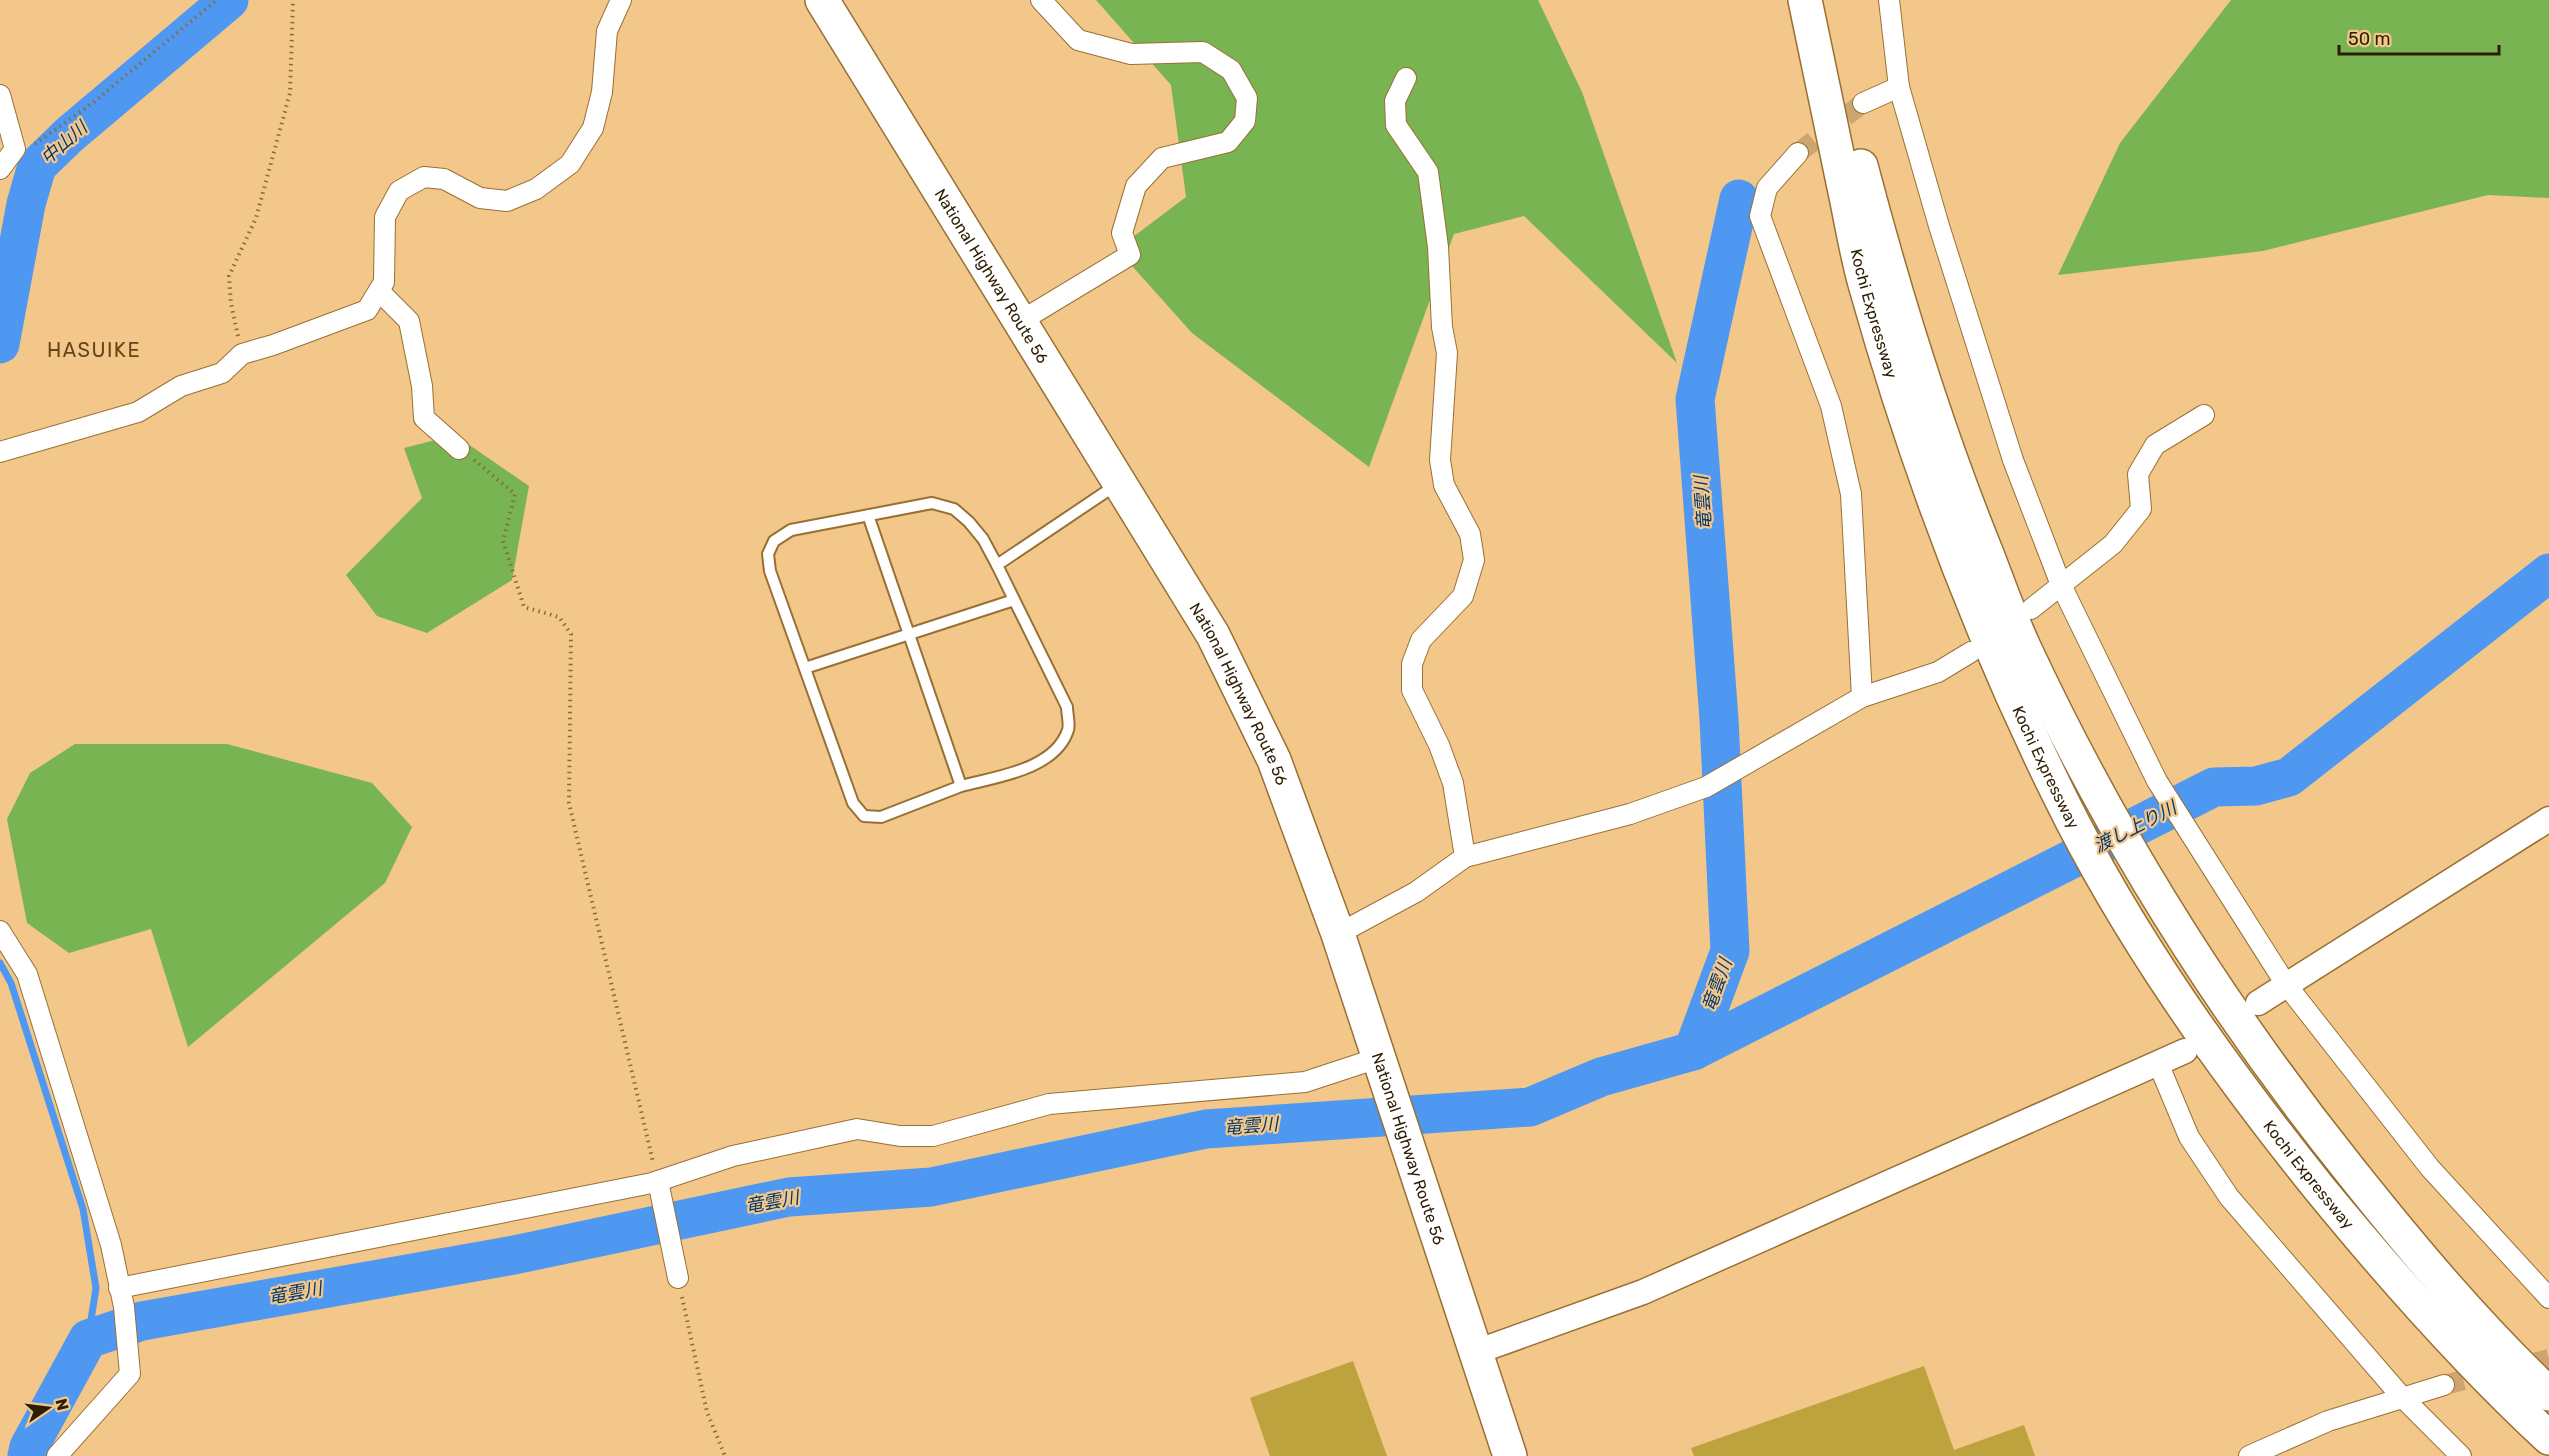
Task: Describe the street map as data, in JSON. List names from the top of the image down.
{
  "streets": {
    "highway": ["National Highway Route 56", "Kochi Expressway"]
  },
  "districts": ["HASUIKE"],
  "water": ["中山川", "竜雲川", "渡し上り川"],
  "scale_bar": "50 m",
  "north": "right"
}
